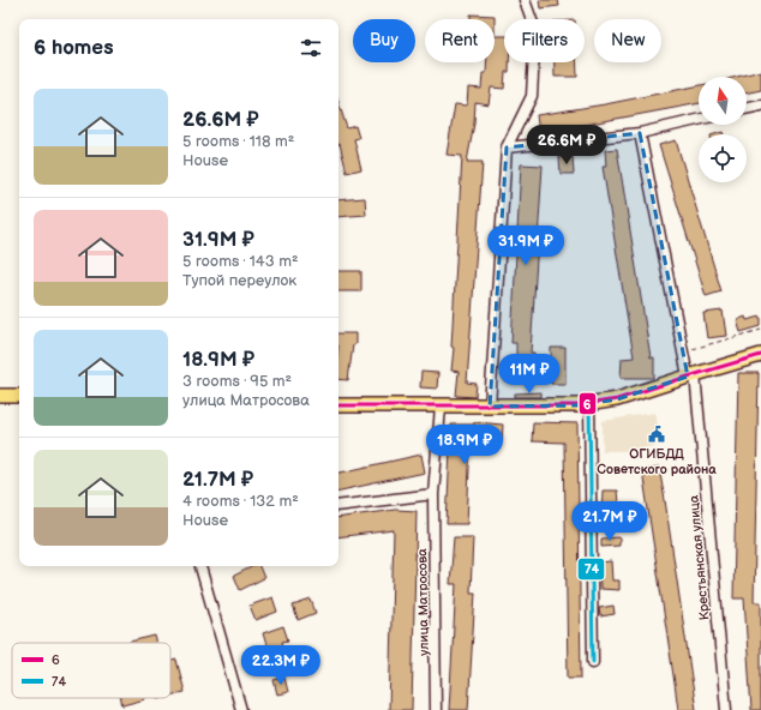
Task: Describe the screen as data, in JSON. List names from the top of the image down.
{
  "streets": {
    "street": ["Крестьянская улица", "улица Матросова"]
  },
  "places": {
    "public building": ["ОГИБДД Советского района"]
  },
  "lines": ["transit line 6", "transit line 74"],
  "legend": ["6", "74"],
  "north": "top",
  "page": {
    "chip": [
      "Buy",
      "Rent",
      "Filters",
      "New"
    ],
    "heading": "6 homes",
    "list": [
      {
        "name": "26.6M ₽",
        "note": "5 rooms · 118 m² · House"
      },
      {
        "name": "31.9M ₽",
        "note": "5 rooms · 143 m² · Тупой переулок"
      },
      {
        "name": "18.9M ₽",
        "note": "3 rooms · 95 m² · улица Матросова"
      },
      {
        "name": "21.7M ₽",
        "note": "4 rooms · 132 m² · House"
      }
    ],
    "price": [
      "26.6M ₽",
      "31.9M ₽",
      "11M ₽",
      "18.9M ₽",
      "21.7M ₽",
      "22.3M ₽"
    ]
  }
}
